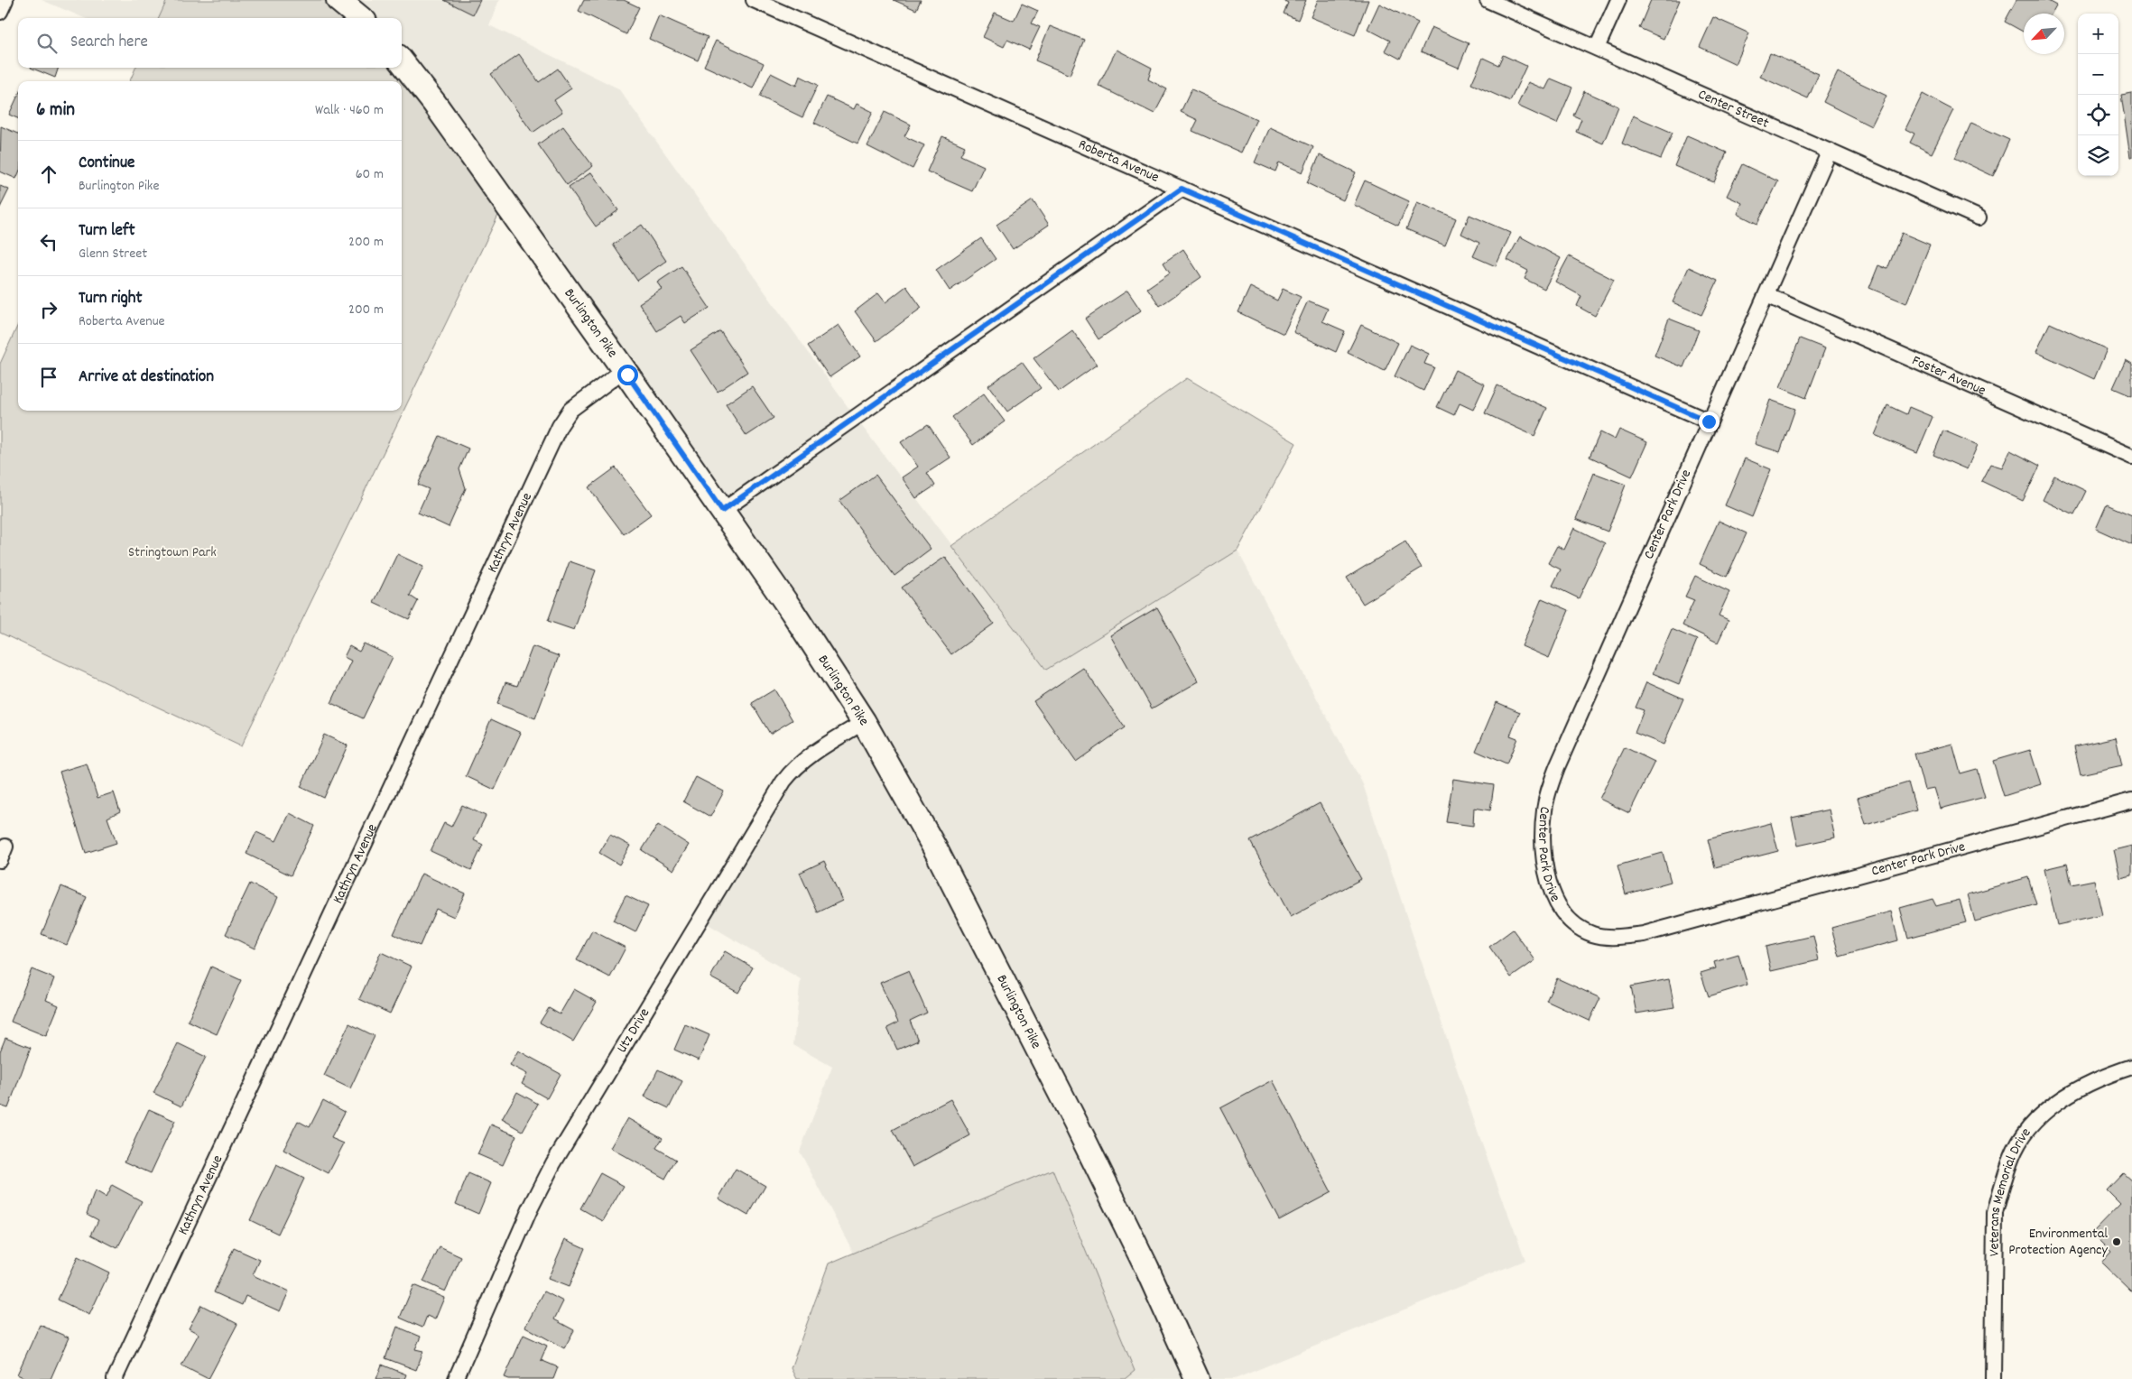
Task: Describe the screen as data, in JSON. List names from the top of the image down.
{
  "streets": {
    "main road": ["Burlington Pike"],
    "street": [
      "Center Street",
      "Roberta Avenue",
      "Foster Avenue",
      "Center Park Drive",
      "Kathryn Avenue",
      "Utz Drive",
      "Veterans Memorial Drive"
    ]
  },
  "crossings": [
    ["Center Street", "Center Park Drive"],
    ["Roberta Avenue", "Center Park Drive"],
    ["Burlington Pike", "Kathryn Avenue"],
    ["Burlington Pike", "Utz Drive"],
    ["Foster Avenue", "Center Park Drive"]
  ],
  "parks": ["Stringtown Park"],
  "places": ["Environmental Protection Agency"],
  "north": "bottom left",
  "page": {
    "map_buttons": ["+", "−"],
    "search": "Search here",
    "heading": ["6 min", "Walk · 460 m"],
    "list": [
      ["Continue", "Burlington Pike", "60 m"],
      ["Turn left", "Glenn Street", "200 m"],
      ["Turn right", "Roberta Avenue", "200 m"],
      "Arrive at destination"
    ]
  }
}
